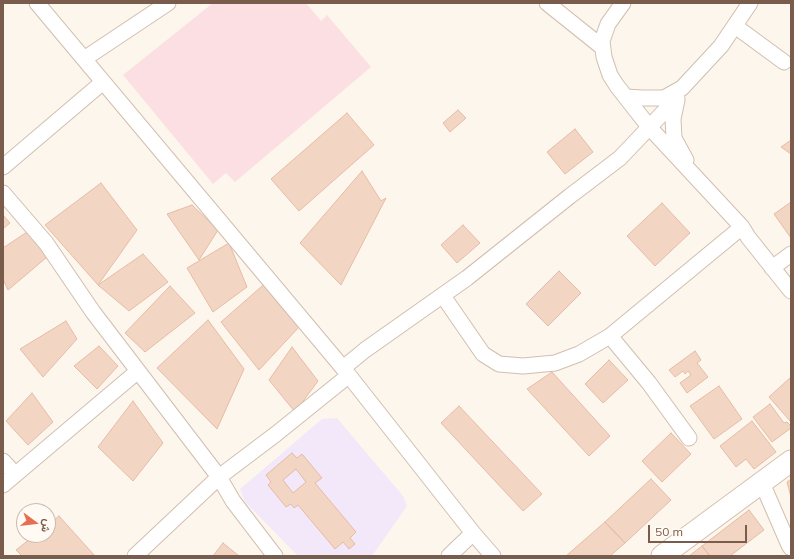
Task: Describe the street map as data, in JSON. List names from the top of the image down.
{
  "scale_bar": "50 m",
  "north": "right"
}
